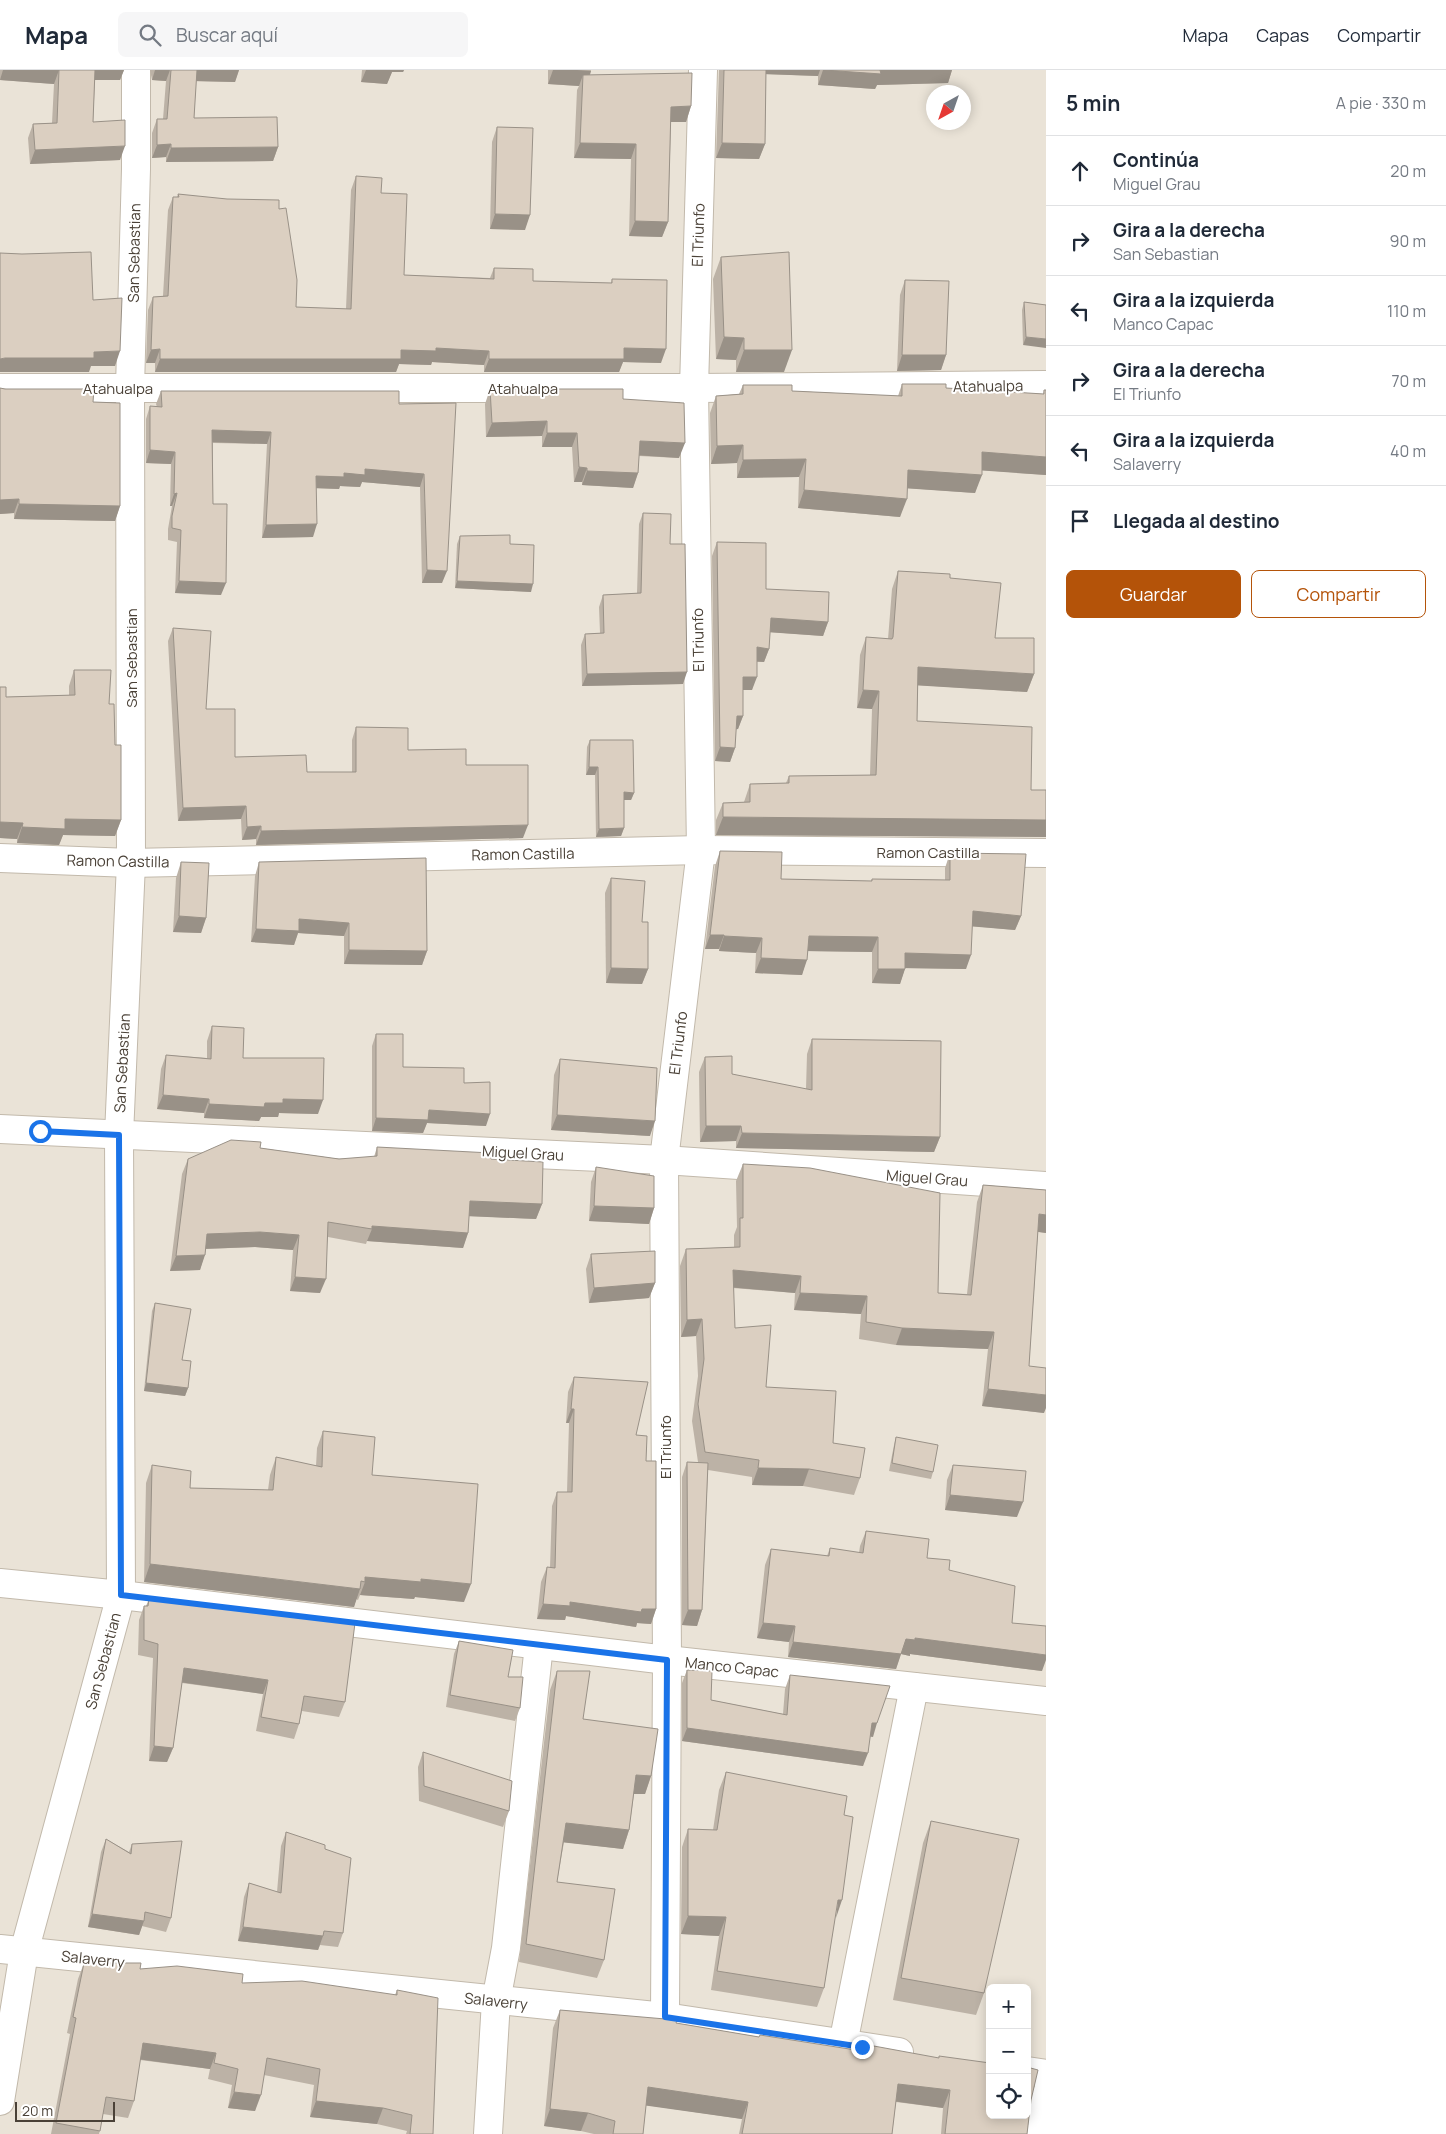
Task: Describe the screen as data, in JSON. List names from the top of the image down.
{
  "streets": {
    "street": [
      "El Triunfo",
      "San Sebastian",
      "Atahualpa",
      "Ramon Castilla",
      "Miguel Grau",
      "Manco Capac",
      "Salaverry"
    ]
  },
  "crossings": [
    ["El Triunfo", "Atahualpa"],
    ["El Triunfo", "Ramon Castilla"],
    ["El Triunfo", "Miguel Grau"],
    ["El Triunfo", "Manco Capac"],
    ["El Triunfo", "Salaverry"],
    ["San Sebastian", "Atahualpa"],
    ["San Sebastian", "Ramon Castilla"],
    ["San Sebastian", "Miguel Grau"],
    ["San Sebastian", "Manco Capac"],
    ["San Sebastian", "Salaverry"]
  ],
  "scale_bar": "20 m",
  "north": "bottom left",
  "page": {
    "header": "Mapa",
    "search": "Buscar aquí",
    "nav": ["Mapa", "Capas", "Compartir"],
    "heading": ["5 min", "A pie · 330 m"],
    "list": [
      ["Continúa", "Miguel Grau", "20 m"],
      ["Gira a la derecha", "San Sebastian", "90 m"],
      ["Gira a la izquierda", "Manco Capac", "110 m"],
      ["Gira a la derecha", "El Triunfo", "70 m"],
      ["Gira a la izquierda", "Salaverry", "40 m"],
      "Llegada al destino"
    ],
    "buttons": ["Guardar", "Compartir"],
    "map_buttons": ["+", "−"],
    "scale": "20 m"
  }
}
